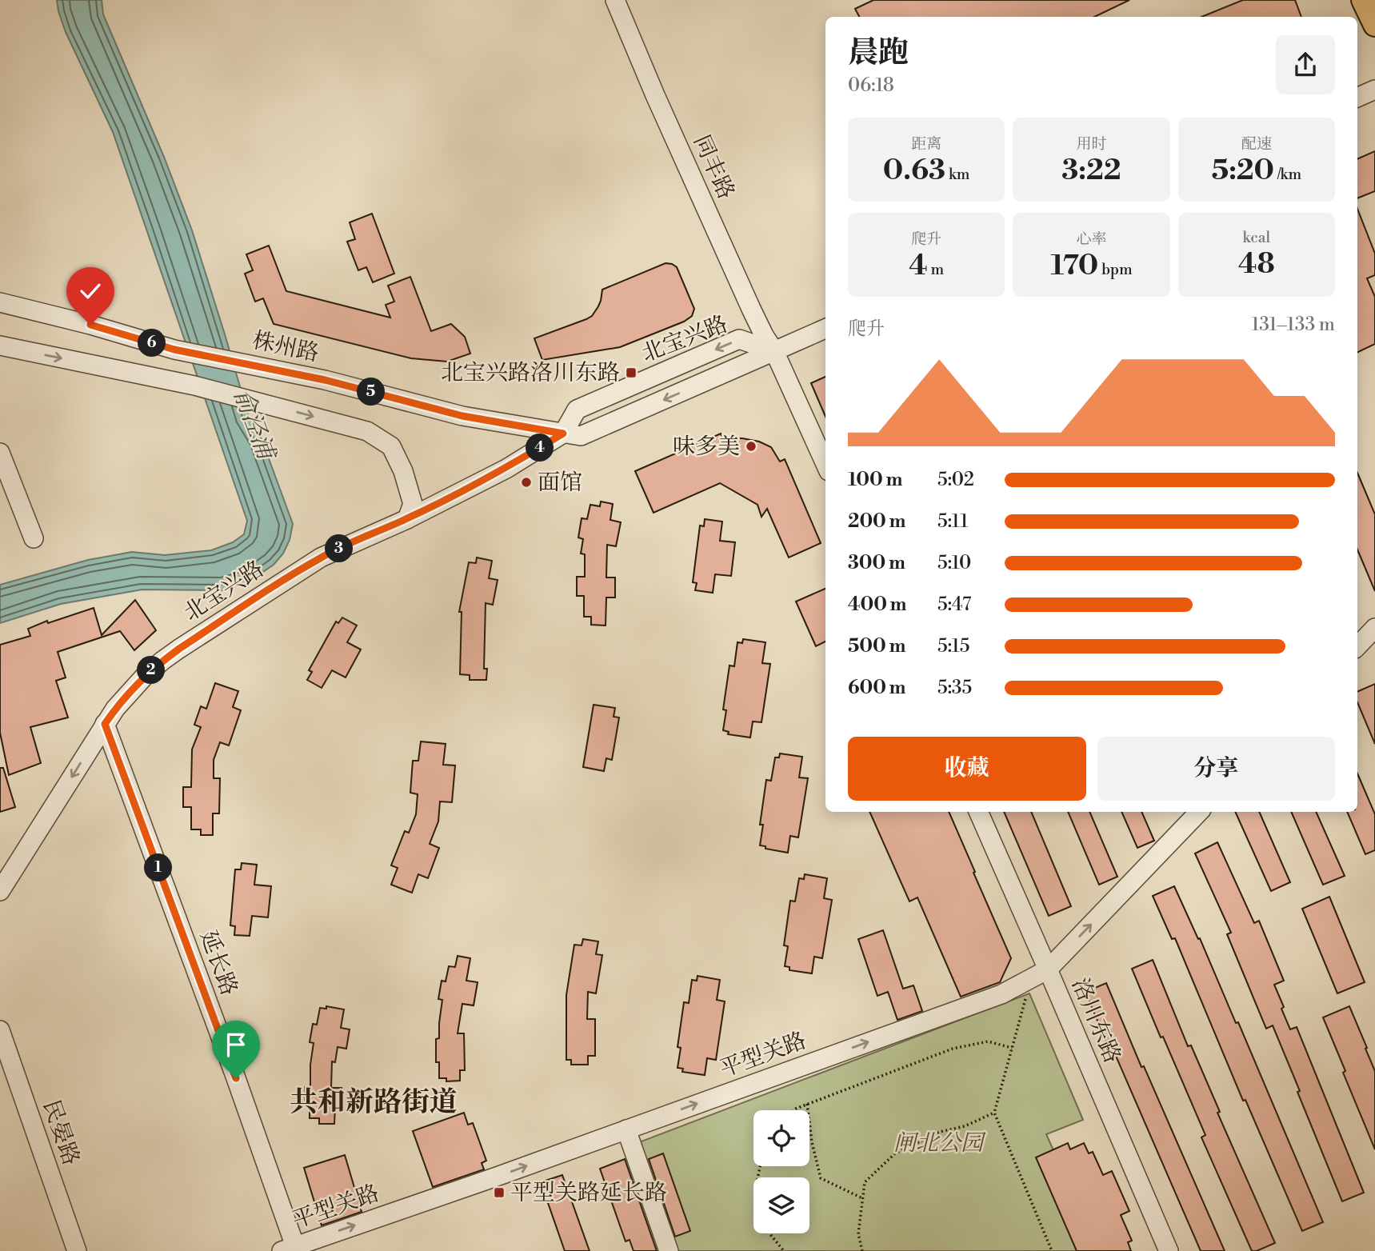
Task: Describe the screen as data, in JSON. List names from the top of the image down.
{
  "streets": {
    "street": [
      "同丰路",
      "北宝兴路",
      "株州路",
      "延长路",
      "洛川东路",
      "平型关路",
      "民晏路"
    ]
  },
  "crossings": [
    ["同丰路", "北宝兴路"],
    ["北宝兴路", "株州路"],
    ["北宝兴路", "延长路"],
    ["延长路", "平型关路"],
    ["洛川东路", "平型关路"]
  ],
  "one_way": ["北宝兴路", "平型关路"],
  "districts": ["共和新路街道"],
  "water": ["俞泾浦"],
  "parks": ["闸北公园"],
  "places": {
    "transit": ["北宝兴路洛川东路", "平型关路延长路"],
    "other": ["味多美", "面馆"]
  },
  "page": {
    "heading": ["晨跑", "06:18"],
    "stats": [
      ["距离", "0.63 km"],
      ["用时", "3:22"],
      ["配速", "5:20 /km"],
      ["爬升", "4 m"],
      ["心率", "170 bpm"],
      ["kcal", "48"]
    ],
    "chart": ["爬升", "131–133 m"],
    "pins": [
      "6",
      "5",
      "4",
      "3",
      "2",
      "1"
    ],
    "list": [
      {
        "name": "100 m",
        "note": "5:02"
      },
      {
        "name": "200 m",
        "note": "5:11"
      },
      {
        "name": "300 m",
        "note": "5:10"
      },
      {
        "name": "400 m",
        "note": "5:47"
      },
      {
        "name": "500 m",
        "note": "5:15"
      },
      {
        "name": "600 m",
        "note": "5:35"
      }
    ],
    "buttons": ["收藏", "分享"]
  }
}
